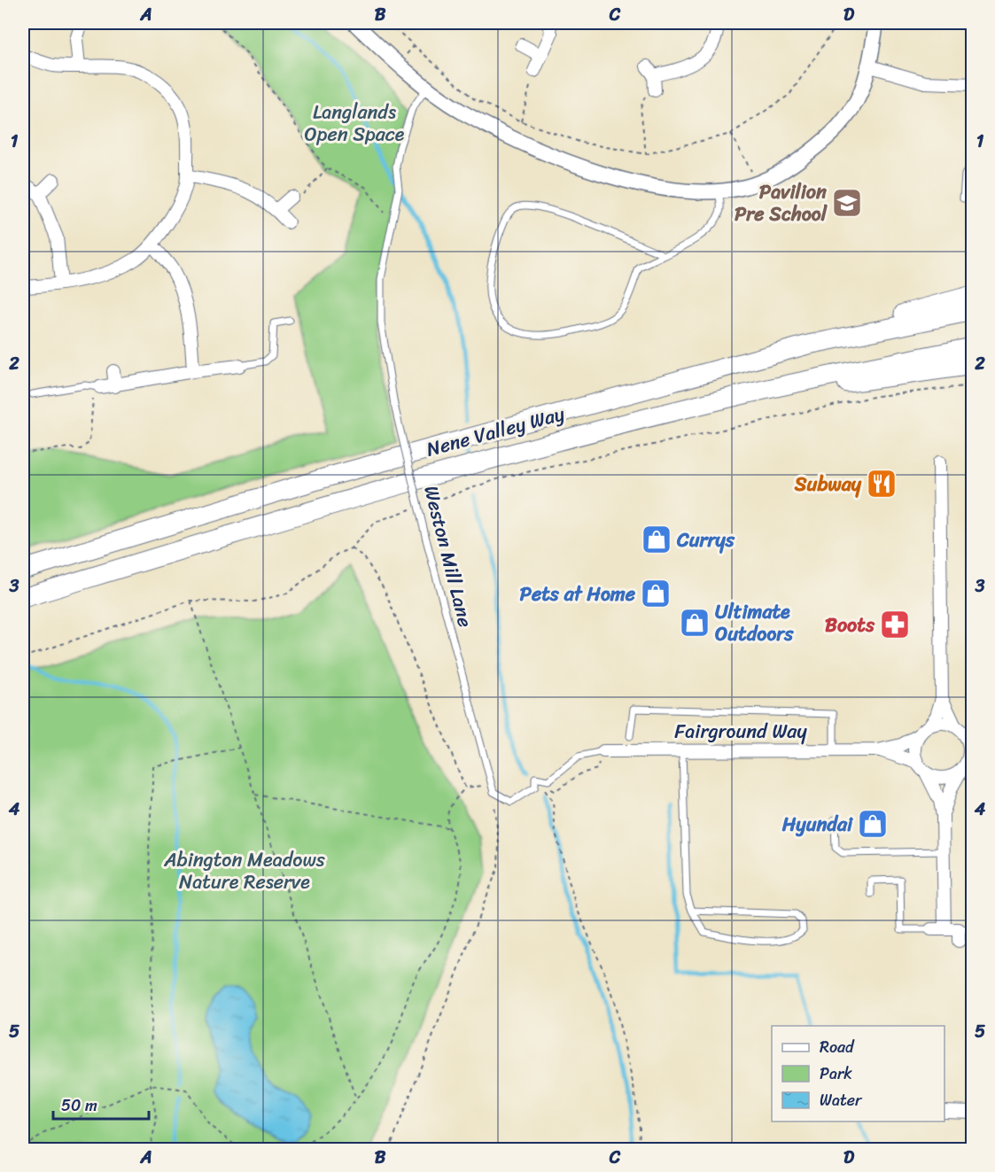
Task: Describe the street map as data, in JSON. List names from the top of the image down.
{
  "streets": {
    "highway": ["Nene Valley Way"],
    "street": ["Fairground Way"],
    "lane": ["Weston Mill Lane"]
  },
  "parks": ["Langlands Open Space", "Abington Meadows Nature Reserve"],
  "places": {
    "school or university": ["Pavilion Pre School"],
    "restaurant": ["Subway"],
    "shop": [
      "Currys",
      "Pets at Home",
      "Ultimate Outdoors",
      "Hyundai"
    ],
    "pharmacy": ["Boots"]
  },
  "legend": ["Road", "Park", "Water"],
  "scale_bar": "50 m",
  "grid": {
    "columns": [
      "A",
      "B",
      "C",
      "D"
    ],
    "rows": [
      "1",
      "2",
      "3",
      "4",
      "5"
    ]
  }
}
